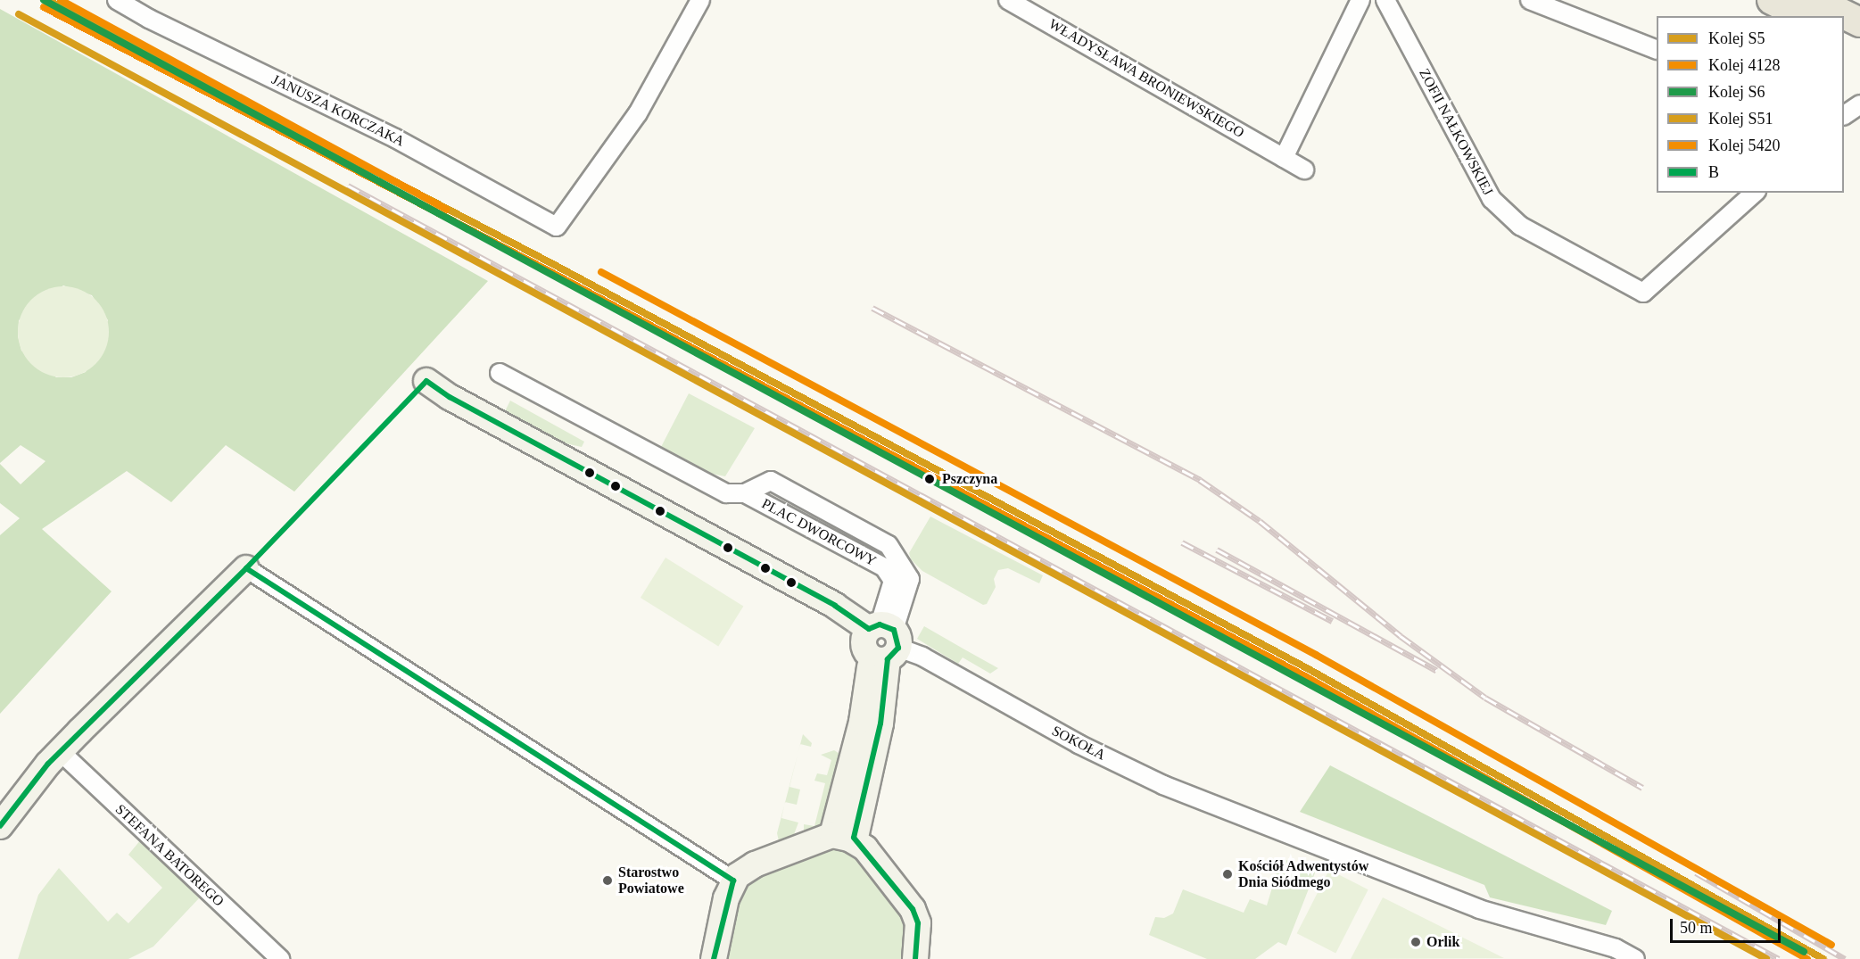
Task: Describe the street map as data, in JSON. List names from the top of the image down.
{
  "streets": {
    "street": [
      "WŁADYSŁAWA BRONIEWSKIEGO",
      "JANUSZA KORCZAKA",
      "ZOFII NAŁKOWSKIEJ",
      "PLAC DWORCOWY",
      "SOKOŁA",
      "STEFANA BATOREGO"
    ]
  },
  "crossings": [
    ["PLAC DWORCOWY", "SOKOŁA"]
  ],
  "places": [
    "Pszczyna",
    "Kościół Adwentystów Dnia Siódmego",
    "Starostwo Powiatowe",
    "Orlik"
  ],
  "lines": [
    "rail line S5",
    "rail line S6",
    "rail line 5420",
    "rail line 4128",
    "rail line S51",
    "transit line B"
  ],
  "legend": [
    "Kolej S5",
    "Kolej 4128",
    "Kolej S6",
    "Kolej S51",
    "Kolej 5420",
    "B"
  ],
  "scale_bar": "50 m"
}
